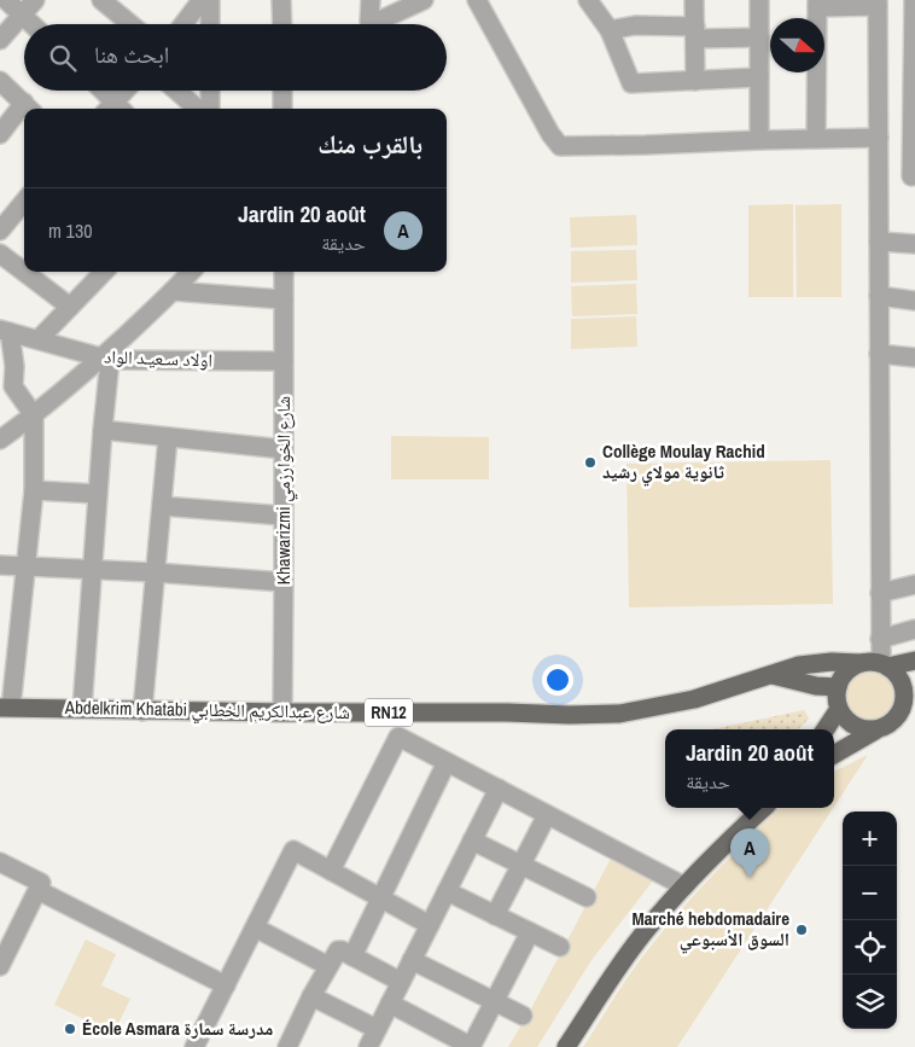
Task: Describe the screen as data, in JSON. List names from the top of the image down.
{
  "streets": {
    "main road": ["Abdelkrim Khatabi شارع عبدالكريم الخطابي", "RN12"],
    "street": ["اولاد سـعيـد الواد", "Khawarizmi شارع الخوارزمي"]
  },
  "crossings": [
    ["اولاد سـعيـد الواد", "Khawarizmi شارع الخوارزمي"],
    ["Khawarizmi شارع الخوارزمي", "Abdelkrim Khatabi شارع عبدالكريم الخطابي"],
    ["Abdelkrim Khatabi شارع عبدالكريم الخطابي", "RN12"]
  ],
  "places": ["Collège Moulay Rachid ثانوية مولاي رشيد", "Marché hebdomadaire السوق الأسبوعي", "École Asmara مدرسة سمارة"],
  "north": "right",
  "page": {
    "search": "ابحث هنا",
    "heading": "بالقرب منك",
    "list": [
      {
        "mark": "A",
        "name": "Jardin 20 août",
        "note": "حديقة",
        "value": "130 m"
      }
    ],
    "popup": ["Jardin 20 août", "حديقة"],
    "map_buttons": ["+", "−"],
    "pins": "A"
  }
}
